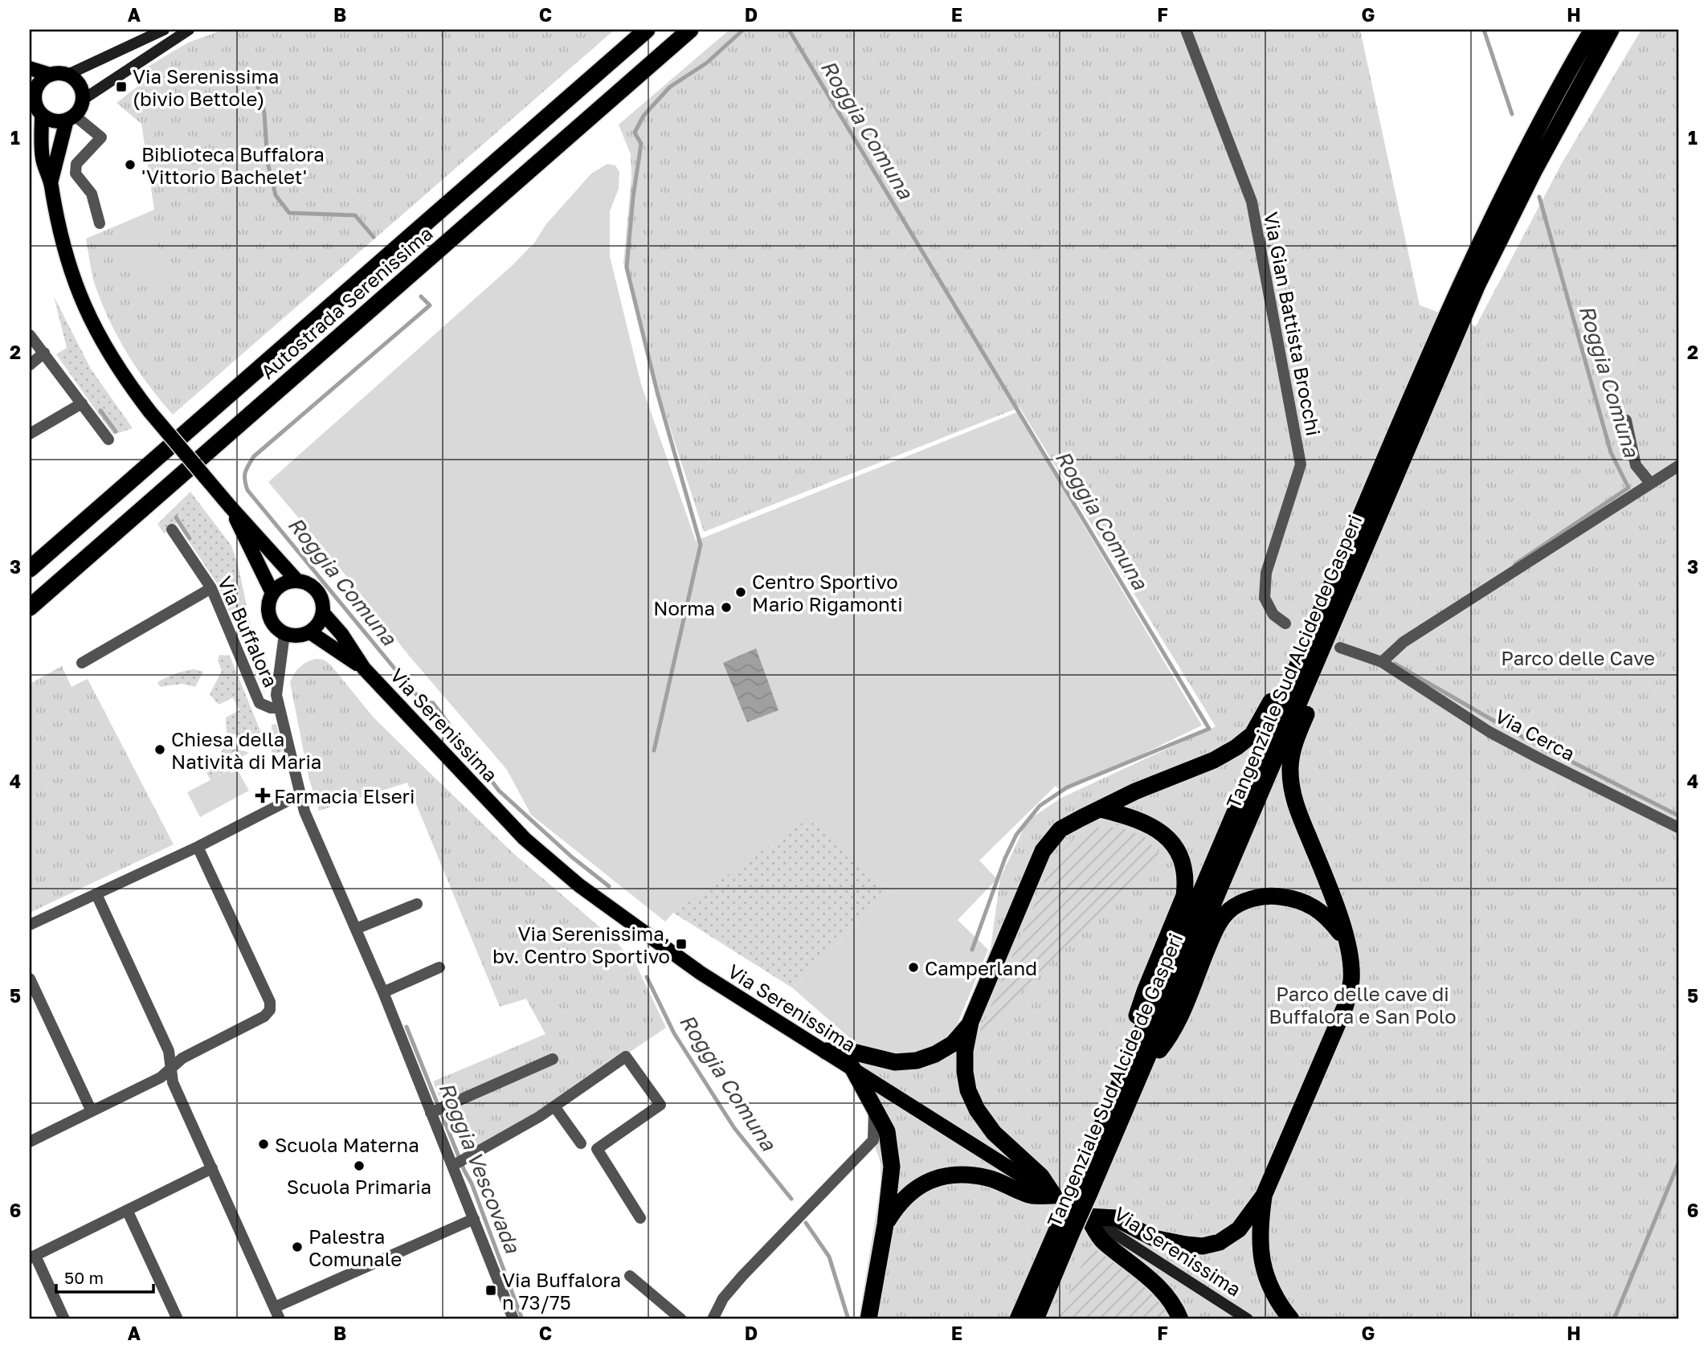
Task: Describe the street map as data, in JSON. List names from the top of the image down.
{
  "streets": {
    "highway": ["Autostrada Serenissima", "Tangenziale Sud Alcide de Gasperi"],
    "main road": ["Via Serenissima"],
    "street": ["Via Gian Battista Brocchi", "Via Buffalora", "Via Cerca"]
  },
  "crossings": [
    ["Via Buffalora", "Via Serenissima"]
  ],
  "water": ["Roggia Comuna", "Roggia Vescovada"],
  "parks": ["Parco delle Cave", "Parco delle cave di Buffalora e San Polo"],
  "places": {
    "transit": ["Via Serenissima (bivio Bettole)", "Via Serenissima, bv. Centro Sportivo", "Via Buffalora n 73/75"],
    "other": [
      "Biblioteca Buffalora 'Vittorio Bachelet'",
      "Centro Sportivo Mario Rigamonti",
      "Norma",
      "Chiesa della Natività di Maria",
      "Camperland",
      "Scuola Materna",
      "Scuola Primaria",
      "Palestra Comunale"
    ],
    "health": ["Farmacia Elseri"]
  },
  "scale_bar": "50 m",
  "grid": {
    "columns": [
      "A",
      "B",
      "C",
      "D",
      "E",
      "F",
      "G",
      "H"
    ],
    "rows": [
      "1",
      "2",
      "3",
      "4",
      "5",
      "6"
    ]
  }
}
